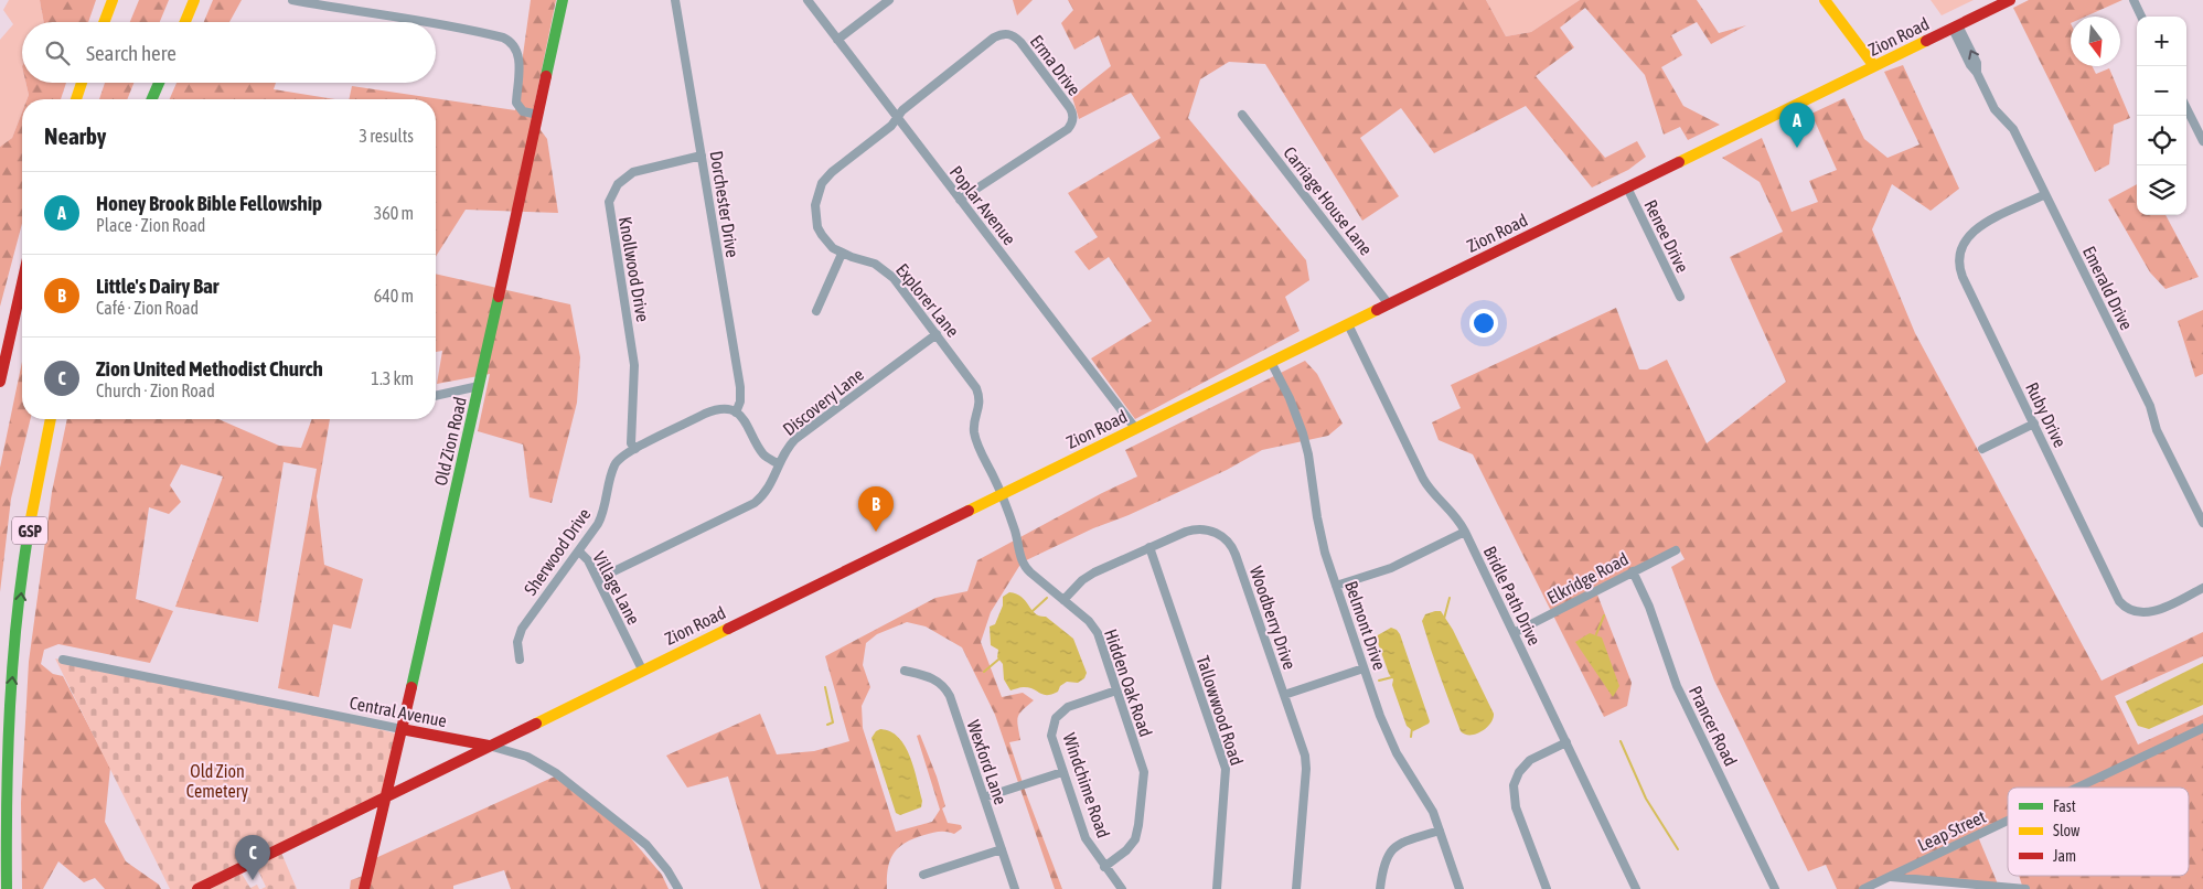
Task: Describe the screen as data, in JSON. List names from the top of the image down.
{
  "streets": {
    "main road": [
      "Zion Road",
      "Old Zion Road",
      "GSP",
      "Central Avenue"
    ],
    "street": [
      "Erma Drive",
      "Carriage House Lane",
      "Dorchester Drive",
      "Poplar Avenue",
      "Renee Drive",
      "Knollwood Drive",
      "Emerald Drive",
      "Explorer Lane",
      "Discovery Lane",
      "Ruby Drive",
      "Sherwood Drive",
      "Elkridge Road",
      "Village Lane",
      "Bridle Path Drive",
      "Woodberry Drive",
      "Belmont Drive",
      "Hidden Oak Road",
      "Tallowwood Road",
      "Prancer Road",
      "Wexford Lane",
      "Windchime Road",
      "Leap Street"
    ]
  },
  "crossings": [
    ["Zion Road", "Carriage House Lane"],
    ["Zion Road", "Poplar Avenue"],
    ["Zion Road", "Renee Drive"],
    ["Zion Road", "Emerald Drive"],
    ["Zion Road", "Explorer Lane"],
    ["Zion Road", "Old Zion Road"],
    ["Zion Road", "Village Lane"],
    ["Zion Road", "Bridle Path Drive"],
    ["Zion Road", "Belmont Drive"],
    ["Zion Road", "Hidden Oak Road"],
    ["Zion Road", "Central Avenue"],
    ["Erma Drive", "Poplar Avenue"],
    ["Erma Drive", "Explorer Lane"],
    ["Dorchester Drive", "Knollwood Drive"],
    ["Dorchester Drive", "Sherwood Drive"],
    ["Poplar Avenue", "Explorer Lane"],
    ["Knollwood Drive", "Sherwood Drive"],
    ["Emerald Drive", "Ruby Drive"],
    ["Explorer Lane", "Discovery Lane"],
    ["Explorer Lane", "Hidden Oak Road"],
    ["Discovery Lane", "Village Lane"],
    ["Old Zion Road", "Central Avenue"],
    ["Sherwood Drive", "Village Lane"],
    ["Elkridge Road", "Bridle Path Drive"],
    ["Elkridge Road", "Prancer Road"],
    ["Woodberry Drive", "Hidden Oak Road"],
    ["Woodberry Drive", "Tallowwood Road"],
    ["Hidden Oak Road", "Windchime Road"]
  ],
  "parks": ["Old Zion Cemetery"],
  "legend": ["Fast", "Slow", "Jam"],
  "north": "bottom",
  "page": {
    "map_buttons": ["+", "−"],
    "search": "Search here",
    "heading": ["Nearby", "3 results"],
    "pins": ["A", "B", "C"],
    "list": [
      {
        "mark": "A",
        "name": "Honey Brook Bible Fellowship",
        "note": "Place · Zion Road",
        "value": "360 m"
      },
      {
        "mark": "B",
        "name": "Little's Dairy Bar",
        "note": "Café · Zion Road",
        "value": "640 m"
      },
      {
        "mark": "C",
        "name": "Zion United Methodist Church",
        "note": "Church · Zion Road",
        "value": "1.3 km"
      }
    ]
  }
}
